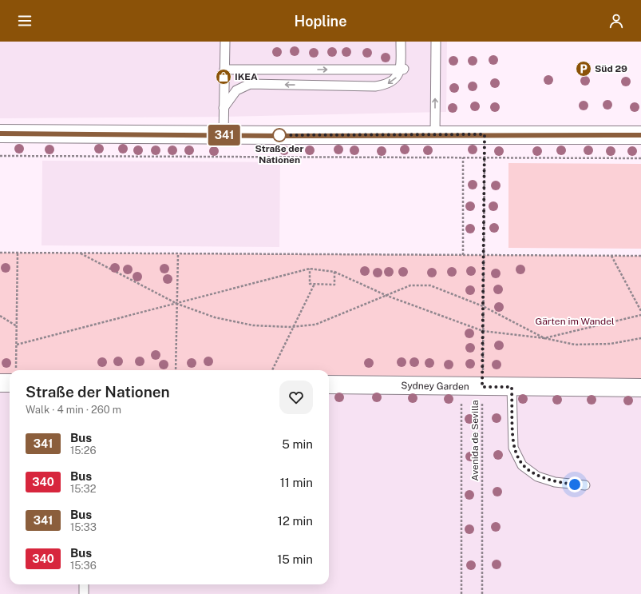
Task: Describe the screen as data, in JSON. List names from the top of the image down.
{
  "streets": {
    "street": ["Sydney Garden"],
    "path": ["Avenida de Sevilla"]
  },
  "crossings": [
    ["Sydney Garden", "Avenida de Sevilla"]
  ],
  "parks": ["Gärten im Wandel"],
  "places": {
    "parking": ["Süd 29"],
    "shop": ["IKEA"],
    "other": ["Straße der Nationen"]
  },
  "lines": ["bus line 341"],
  "page": {
    "header": "Hopline",
    "on_map": "341",
    "heading": ["Straße der Nationen", "Walk · 4 min · 260 m"],
    "list": [
      {
        "mark": "341",
        "name": "Bus",
        "note": "15:26",
        "value": "5 min"
      },
      {
        "mark": "340",
        "name": "Bus",
        "note": "15:32",
        "value": "11 min"
      },
      {
        "mark": "341",
        "name": "Bus",
        "note": "15:33",
        "value": "12 min"
      },
      {
        "mark": "340",
        "name": "Bus",
        "note": "15:36",
        "value": "15 min"
      }
    ]
  }
}
